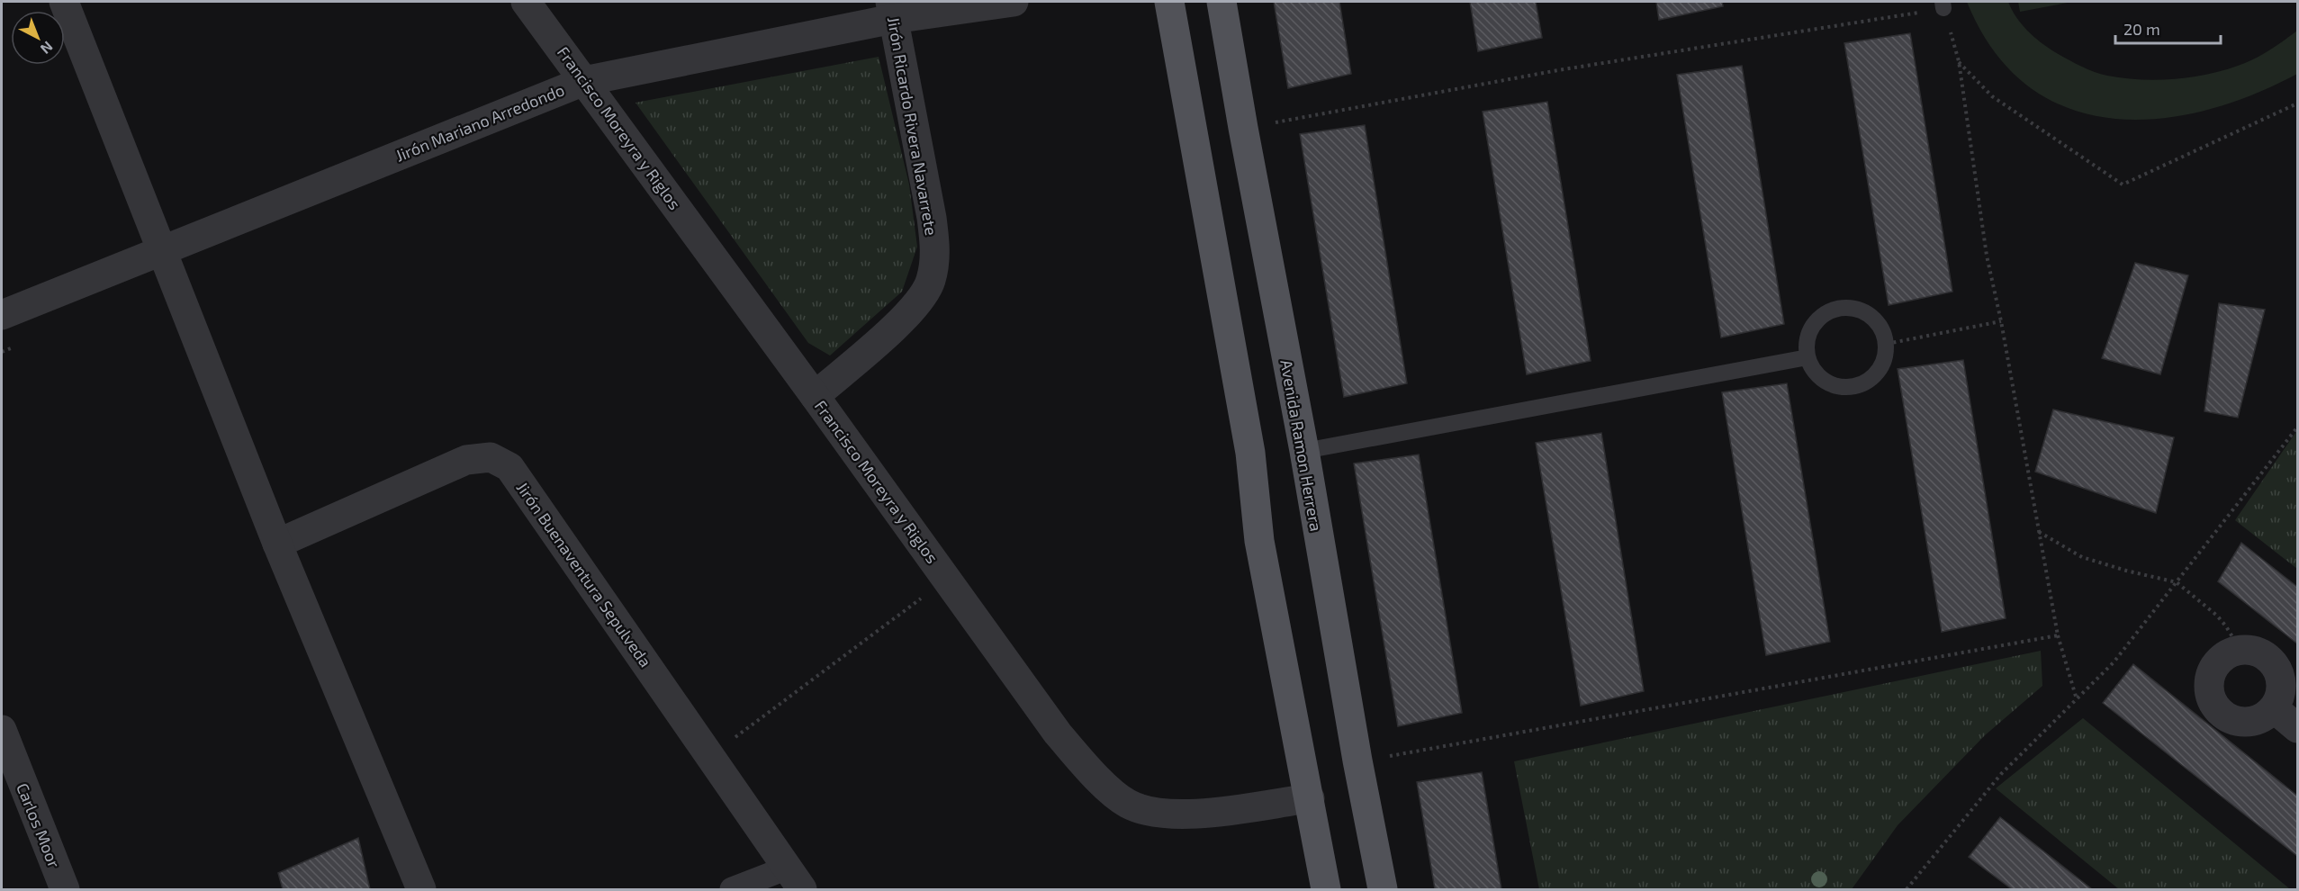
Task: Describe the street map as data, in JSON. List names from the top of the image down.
{
  "streets": {
    "main road": ["Avenida Ramon Herrera"],
    "street": [
      "Jirón Mariano Arredondo",
      "Jirón Ricardo Rivera Navarrete",
      "Francisco Moreyra y Riglos",
      "Jirón Buenaventura Sepulveda",
      "Carlos Moor"
    ]
  },
  "crossings": [
    ["Jirón Mariano Arredondo", "Jirón Ricardo Rivera Navarrete"],
    ["Jirón Mariano Arredondo", "Francisco Moreyra y Riglos"],
    ["Jirón Ricardo Rivera Navarrete", "Francisco Moreyra y Riglos"]
  ],
  "scale_bar": "20 m",
  "north": "bottom right"
}
